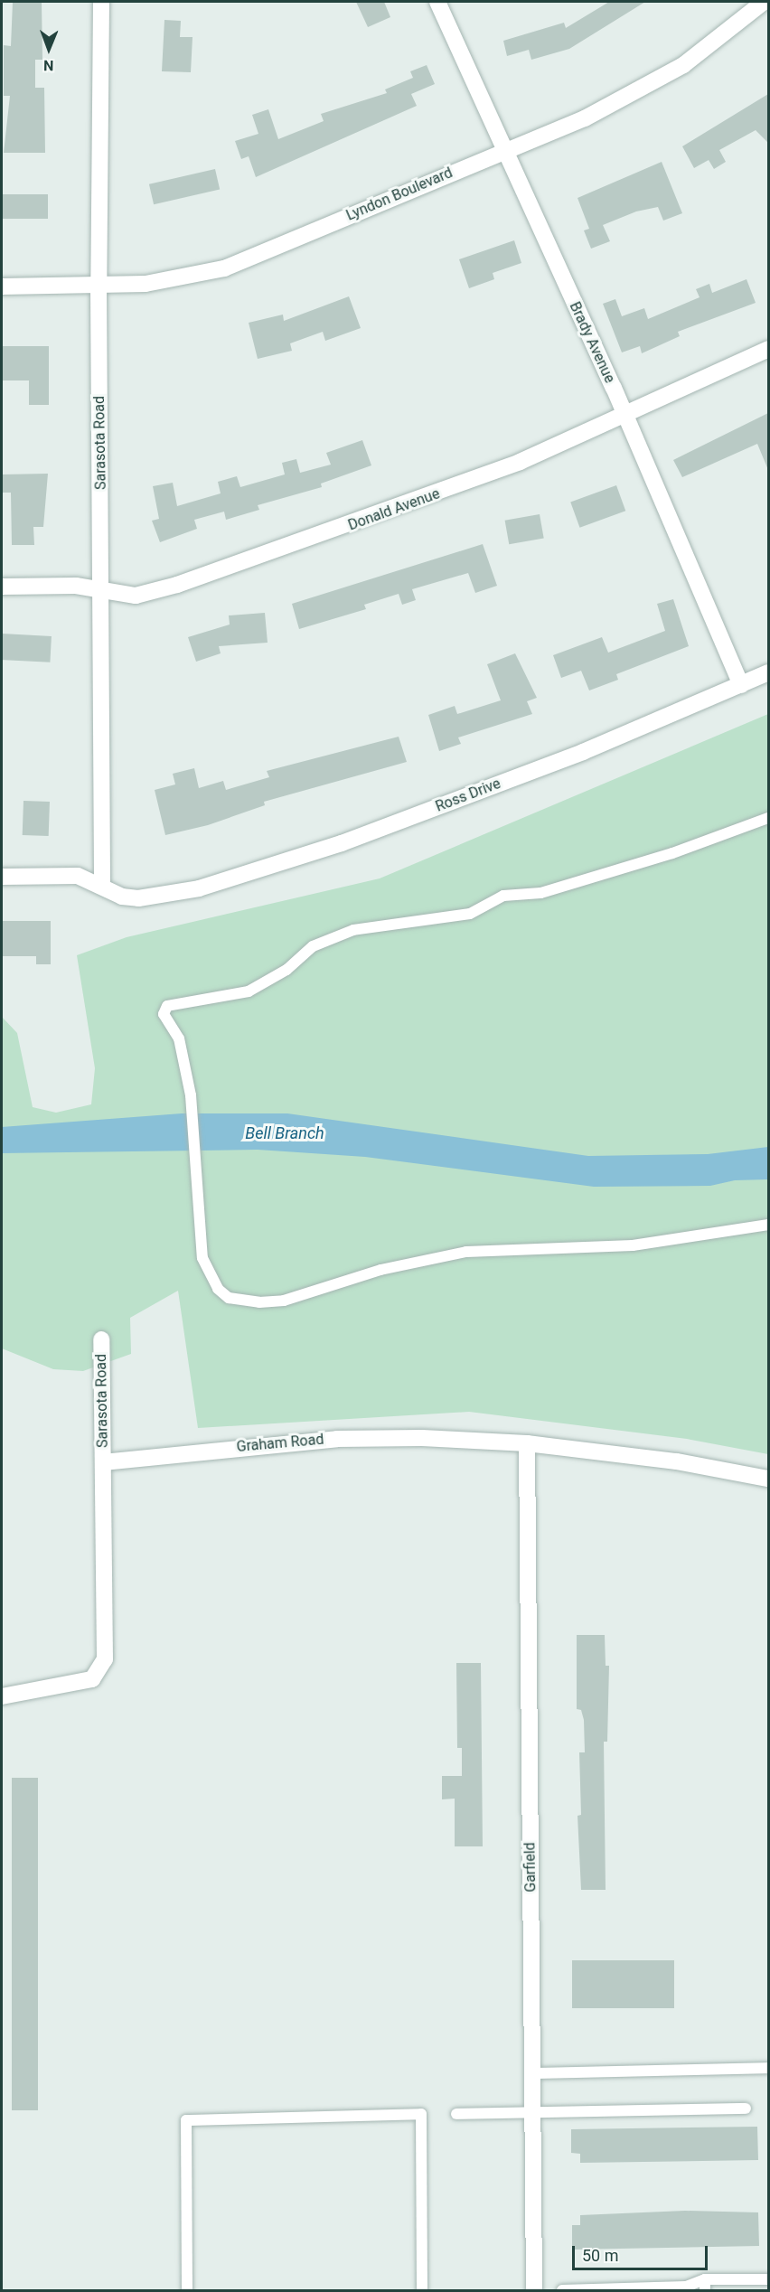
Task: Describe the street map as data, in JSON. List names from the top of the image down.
{
  "streets": {
    "street": [
      "Lyndon Boulevard",
      "Brady Avenue",
      "Sarasota Road",
      "Donald Avenue",
      "Ross Drive",
      "Graham Road",
      "Garfield"
    ]
  },
  "crossings": [
    ["Lyndon Boulevard", "Brady Avenue"],
    ["Lyndon Boulevard", "Sarasota Road"],
    ["Brady Avenue", "Donald Avenue"],
    ["Brady Avenue", "Ross Drive"],
    ["Sarasota Road", "Donald Avenue"],
    ["Sarasota Road", "Ross Drive"],
    ["Sarasota Road", "Graham Road"],
    ["Graham Road", "Garfield"]
  ],
  "water": ["Bell Branch"],
  "scale_bar": "50 m",
  "north": "bottom"
}
